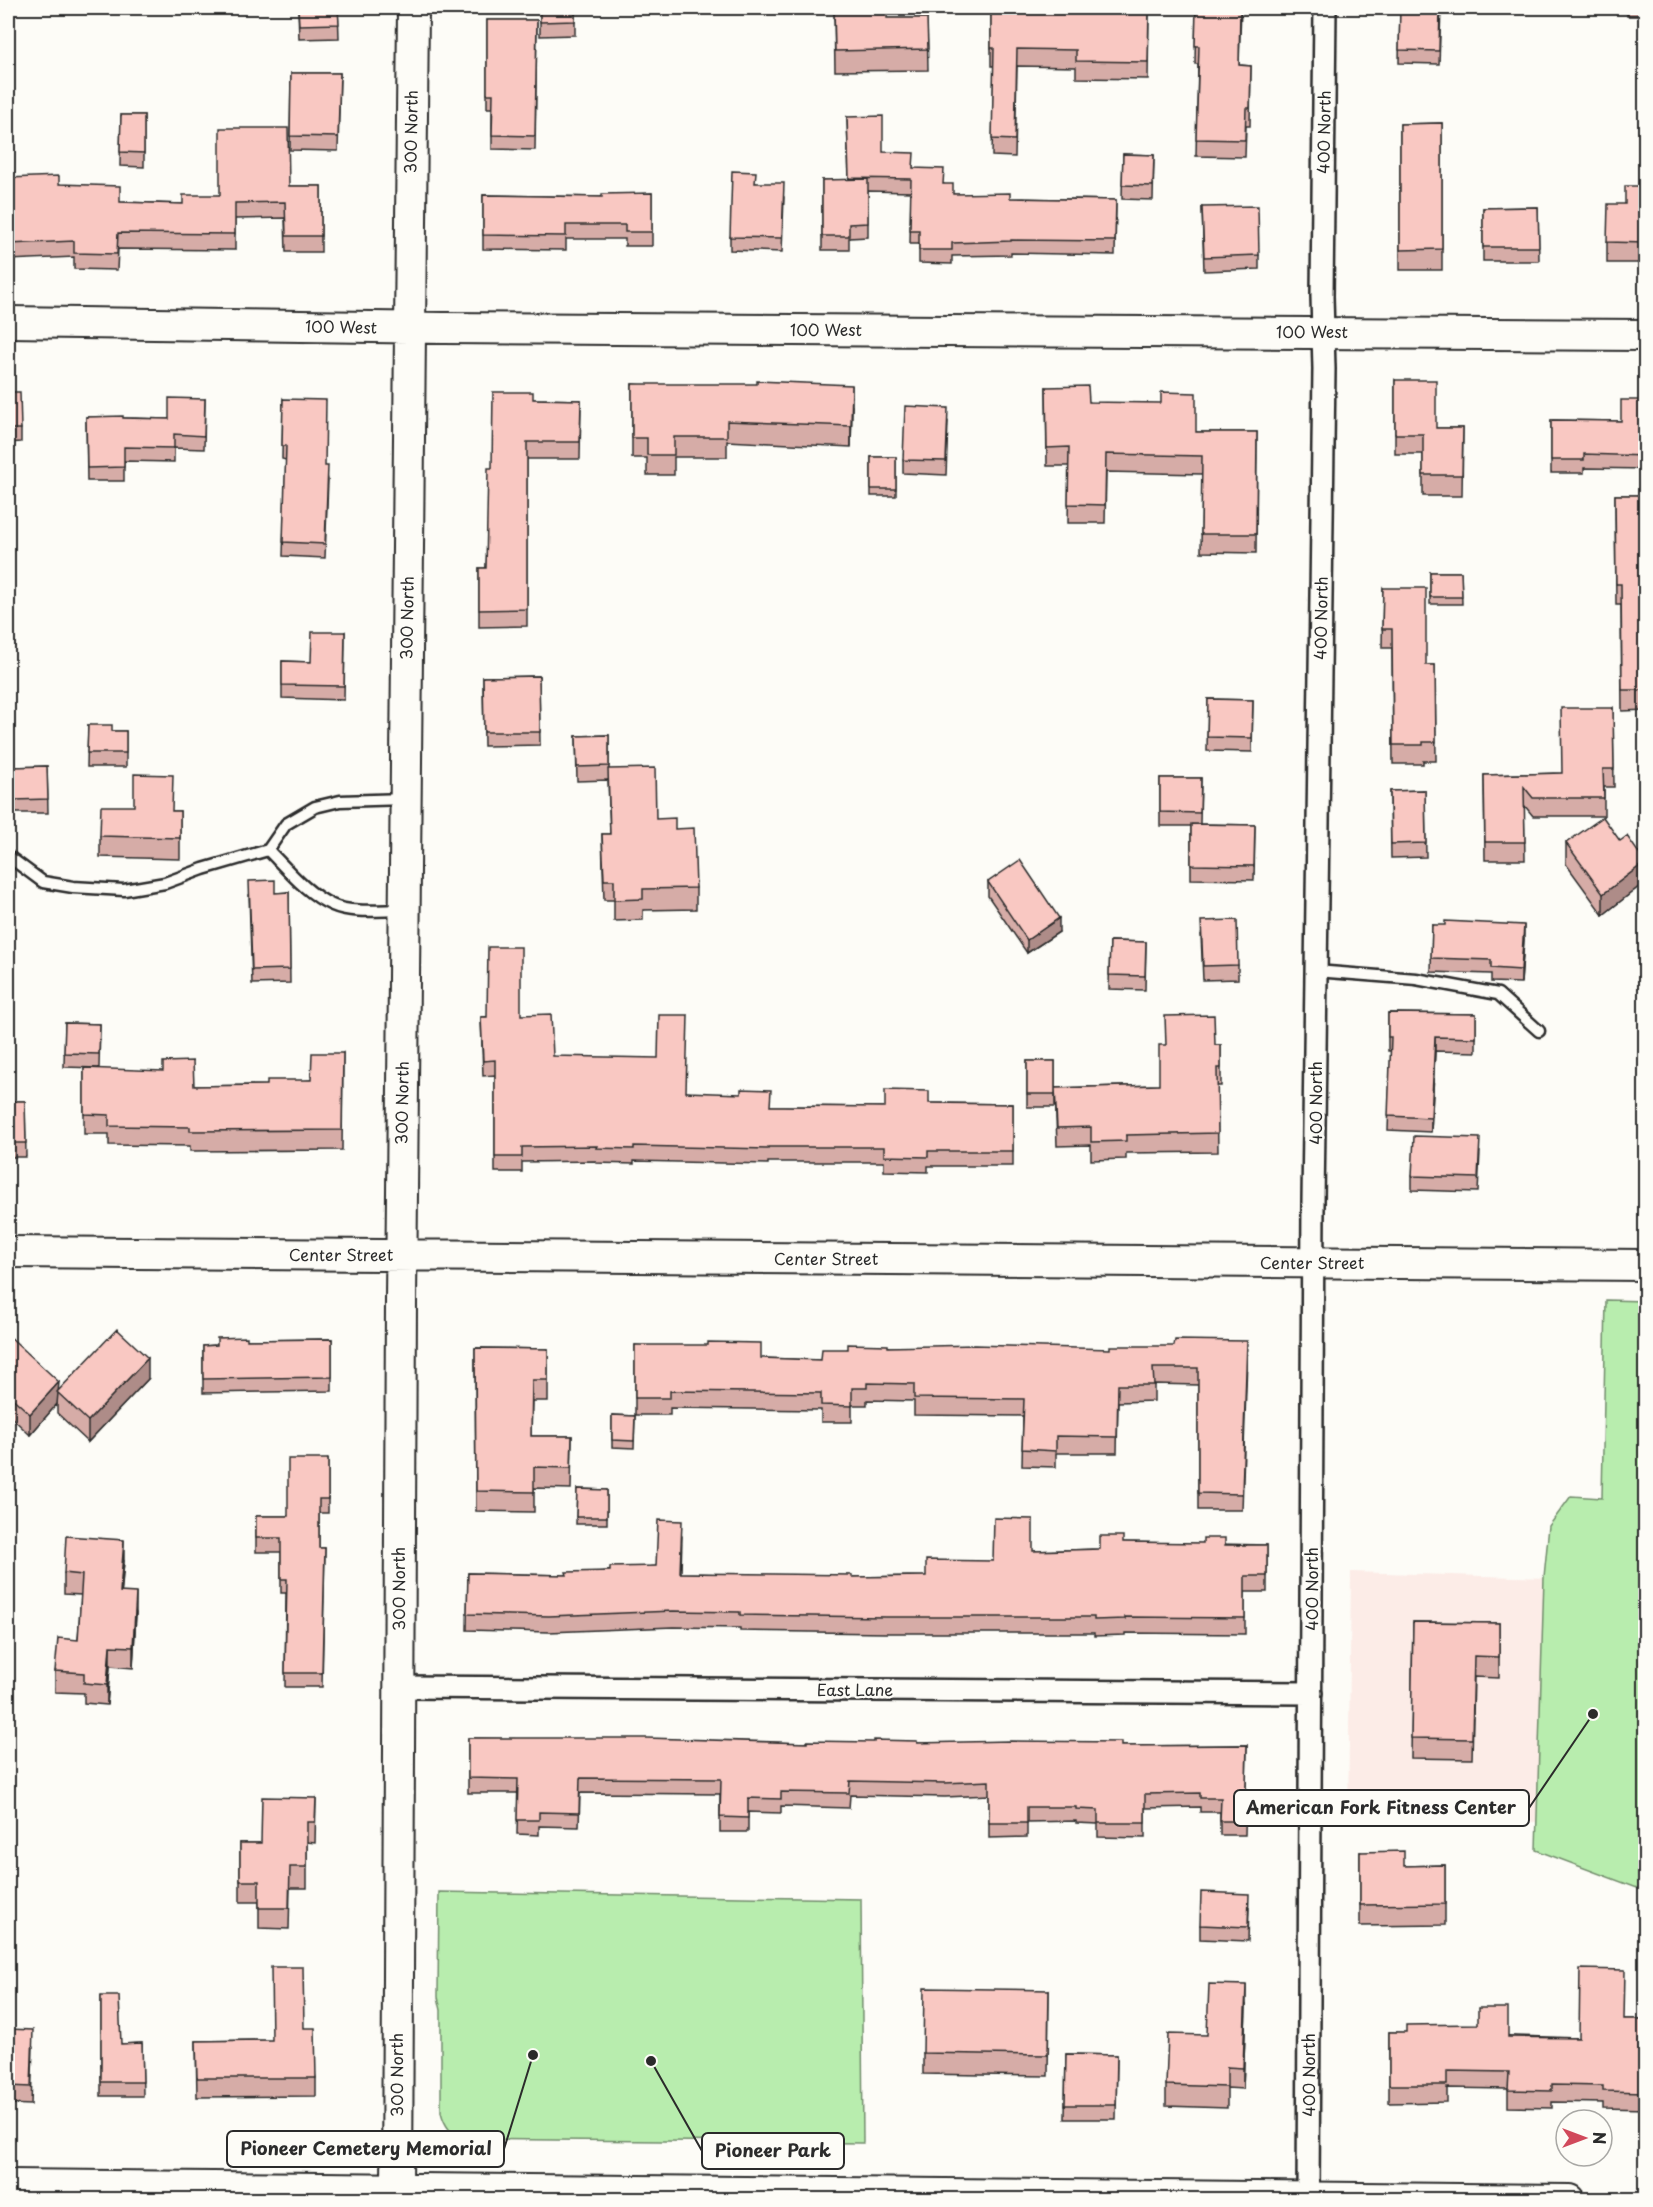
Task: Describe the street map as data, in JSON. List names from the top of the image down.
{
  "streets": {
    "street": [
      "300 North",
      "400 North",
      "100 West",
      "Center Street",
      "East Lane"
    ]
  },
  "crossings": [
    ["300 North", "100 West"],
    ["300 North", "Center Street"],
    ["300 North", "East Lane"],
    ["400 North", "100 West"],
    ["400 North", "Center Street"],
    ["400 North", "East Lane"]
  ],
  "places": ["American Fork Fitness Center", "Pioneer Cemetery Memorial", "Pioneer Park"],
  "north": "right"
}
